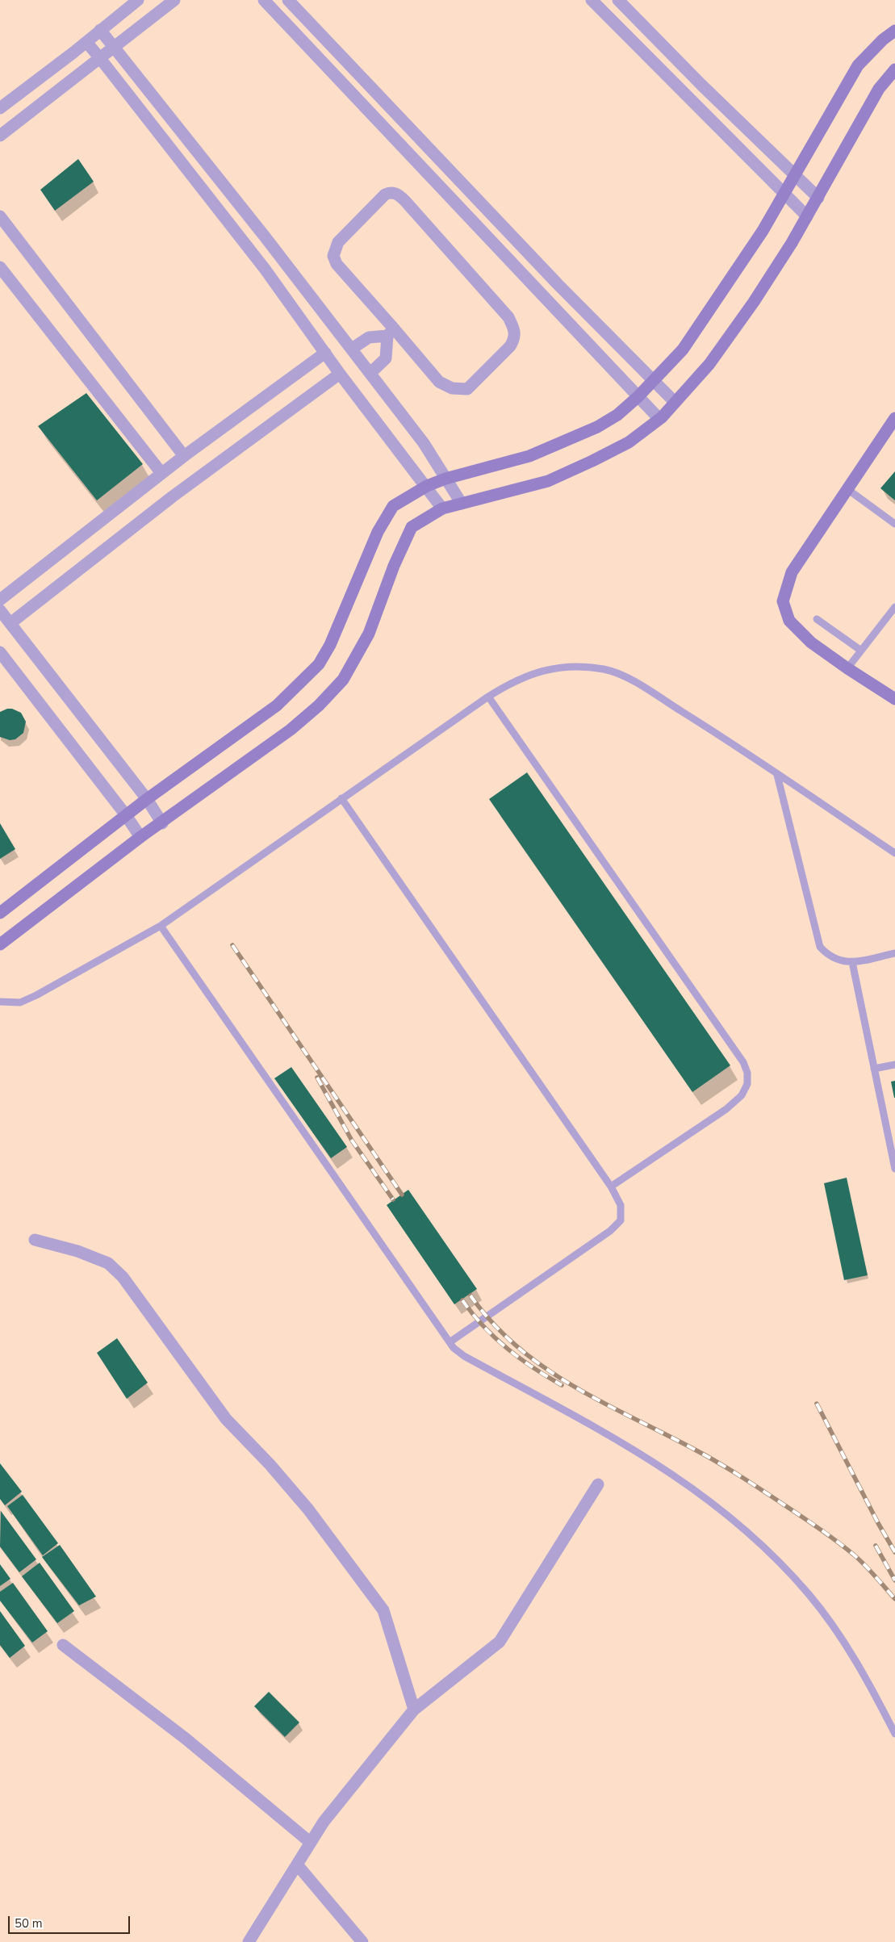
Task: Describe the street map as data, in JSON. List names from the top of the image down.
{
  "scale_bar": "50 m"
}
